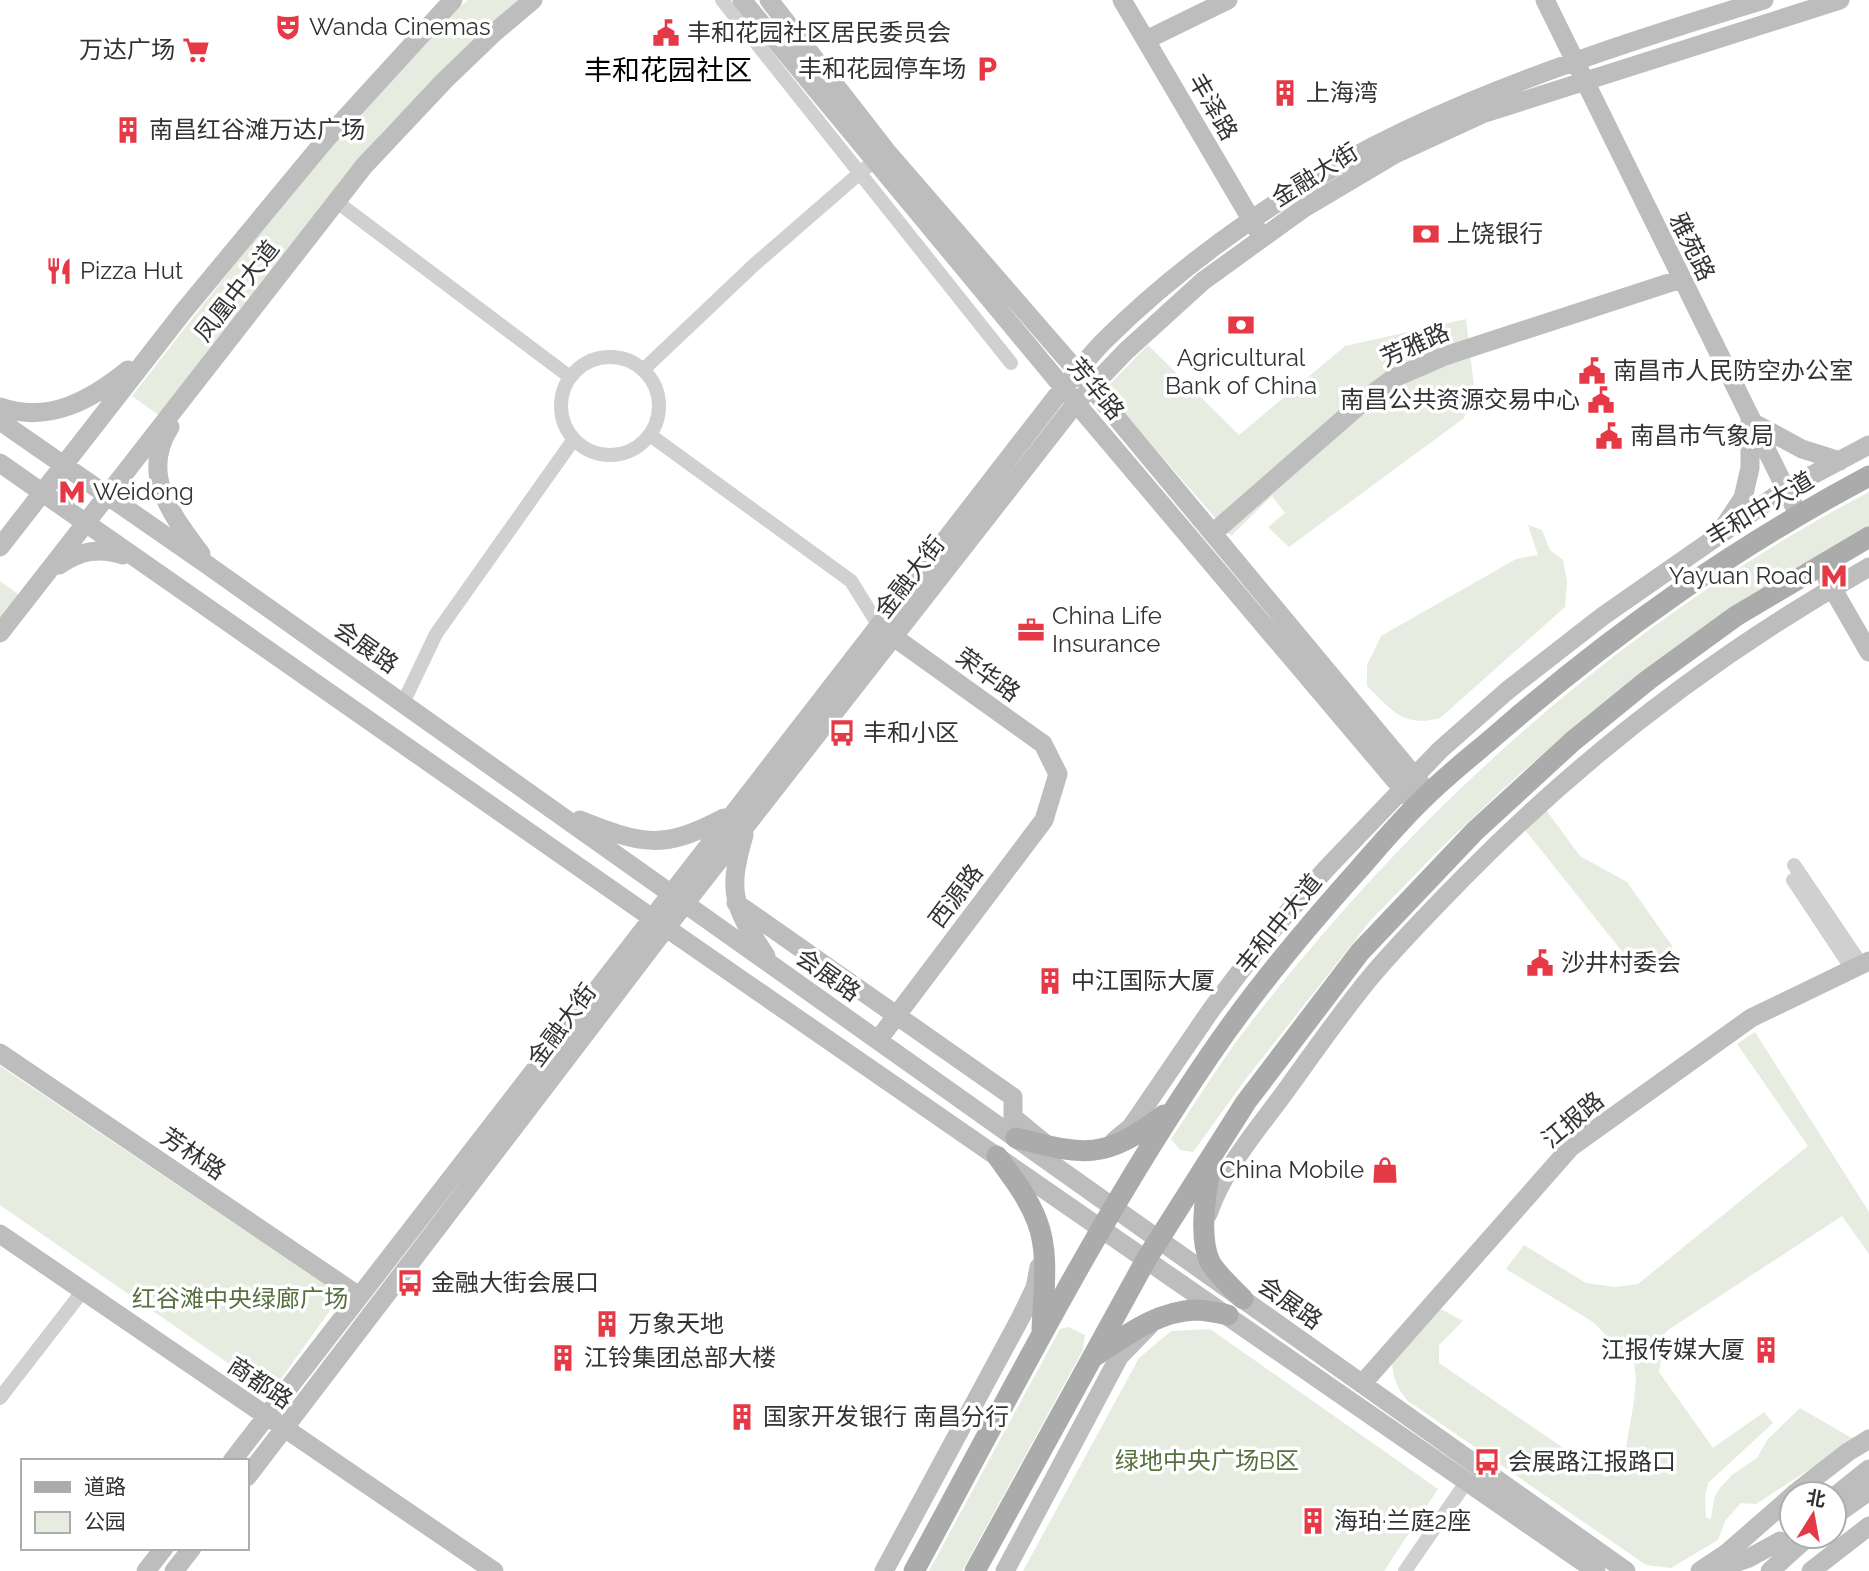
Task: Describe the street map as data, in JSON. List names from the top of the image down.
{
  "streets": {
    "main road": ["丰和中大道"],
    "street": [
      "丰泽路",
      "金融大街",
      "雅苑路",
      "凤凰中大道",
      "芳雅路",
      "芳华路",
      "会展路",
      "荣华路",
      "西源路",
      "江报路",
      "芳林路",
      "商都路"
    ]
  },
  "crossings": [
    ["丰泽路", "金融大街"],
    ["金融大街", "雅苑路"],
    ["金融大街", "芳华路"],
    ["金融大街", "会展路"],
    ["金融大街", "荣华路"],
    ["金融大街", "芳林路"],
    ["金融大街", "商都路"],
    ["雅苑路", "芳雅路"],
    ["雅苑路", "丰和中大道"],
    ["凤凰中大道", "会展路"],
    ["芳雅路", "芳华路"],
    ["芳华路", "丰和中大道"],
    ["丰和中大道", "会展路"],
    ["会展路", "西源路"],
    ["会展路", "江报路"],
    ["荣华路", "西源路"]
  ],
  "districts": ["丰和花园社区"],
  "parks": ["红谷滩中央绿廊广场", "绿地中央广场B区"],
  "places": {
    "theatre": ["Wanda Cinemas"],
    "public building": [
      "丰和花园社区居民委员会",
      "南昌市人民防空办公室",
      "南昌公共资源交易中心",
      "南昌市气象局",
      "沙井村委会"
    ],
    "supermarket": ["万达广场"],
    "parking": ["丰和花园停车场"],
    "building": [
      "上海湾",
      "南昌红谷滩万达广场",
      "中江国际大厦",
      "万象天地",
      "江报传媒大厦",
      "江铃集团总部大楼",
      "国家开发银行 南昌分行",
      "海珀·兰庭2座"
    ],
    "bank": ["上饶银行", "Agricultural Bank of China"],
    "restaurant": ["Pizza Hut"],
    "metro station": ["Weidong", "Yayuan Road"],
    "office": ["China Life Insurance"],
    "bus stop": ["丰和小区", "金融大街会展口", "会展路江报路口"],
    "shop": ["China Mobile"]
  },
  "legend": ["道路", "公园"],
  "north": "top"
}
